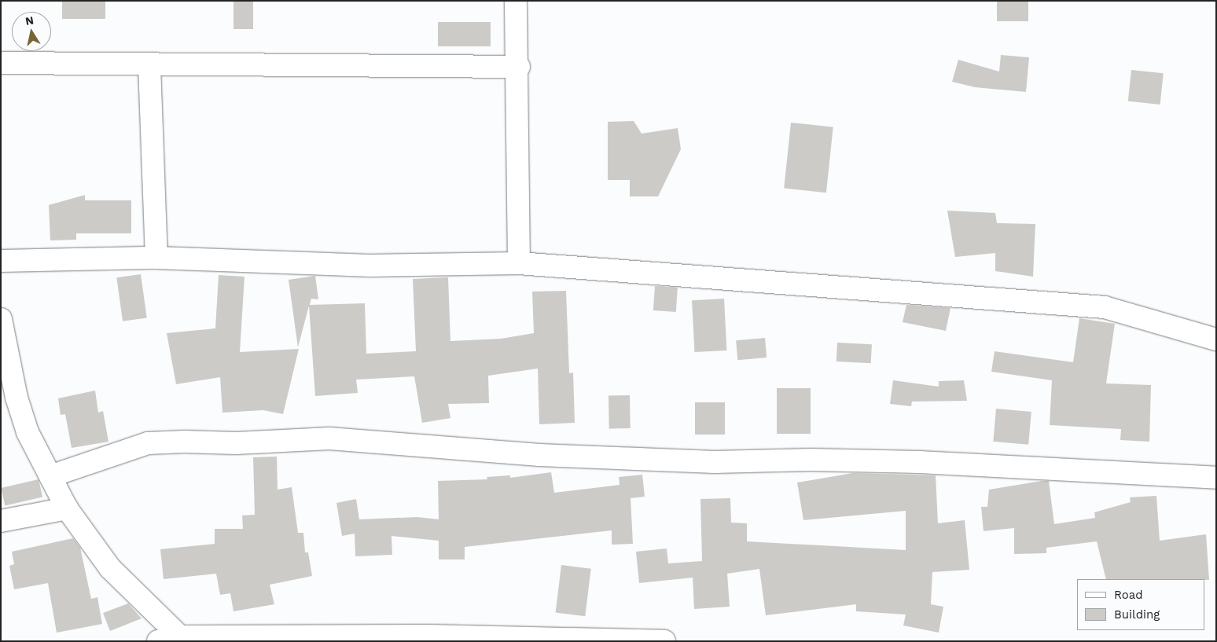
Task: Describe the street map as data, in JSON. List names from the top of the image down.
{
  "legend": ["Road", "Building"],
  "north": "top"
}
